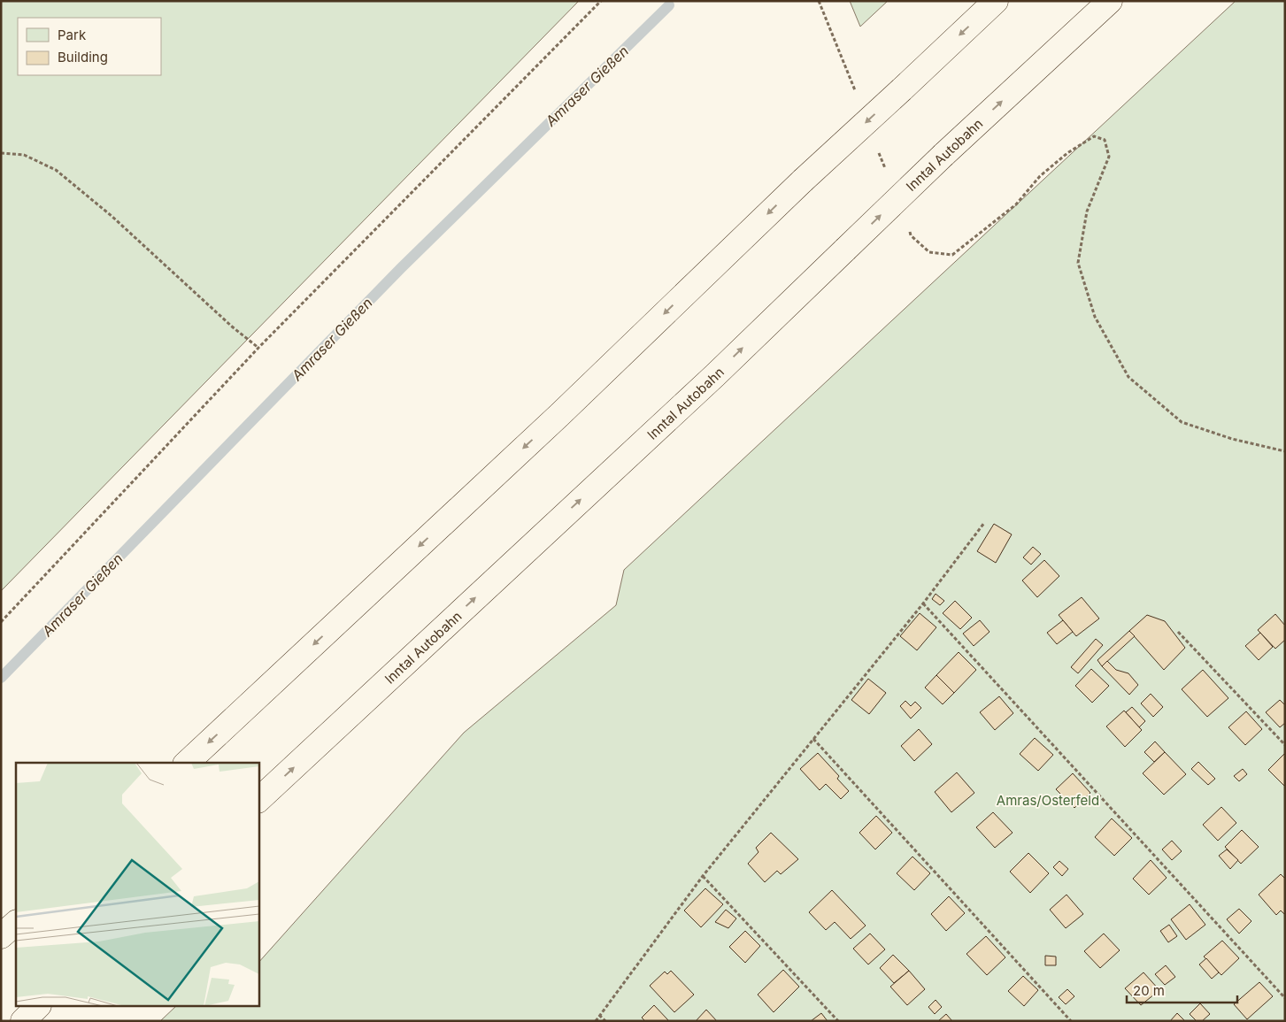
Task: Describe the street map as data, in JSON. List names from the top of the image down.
{
  "streets": {
    "highway": ["Inntal Autobahn"]
  },
  "water": ["Amraser Gießen"],
  "parks": ["Amras/Osterfeld"],
  "legend": ["Park", "Building"],
  "scale_bar": "20 m"
}
